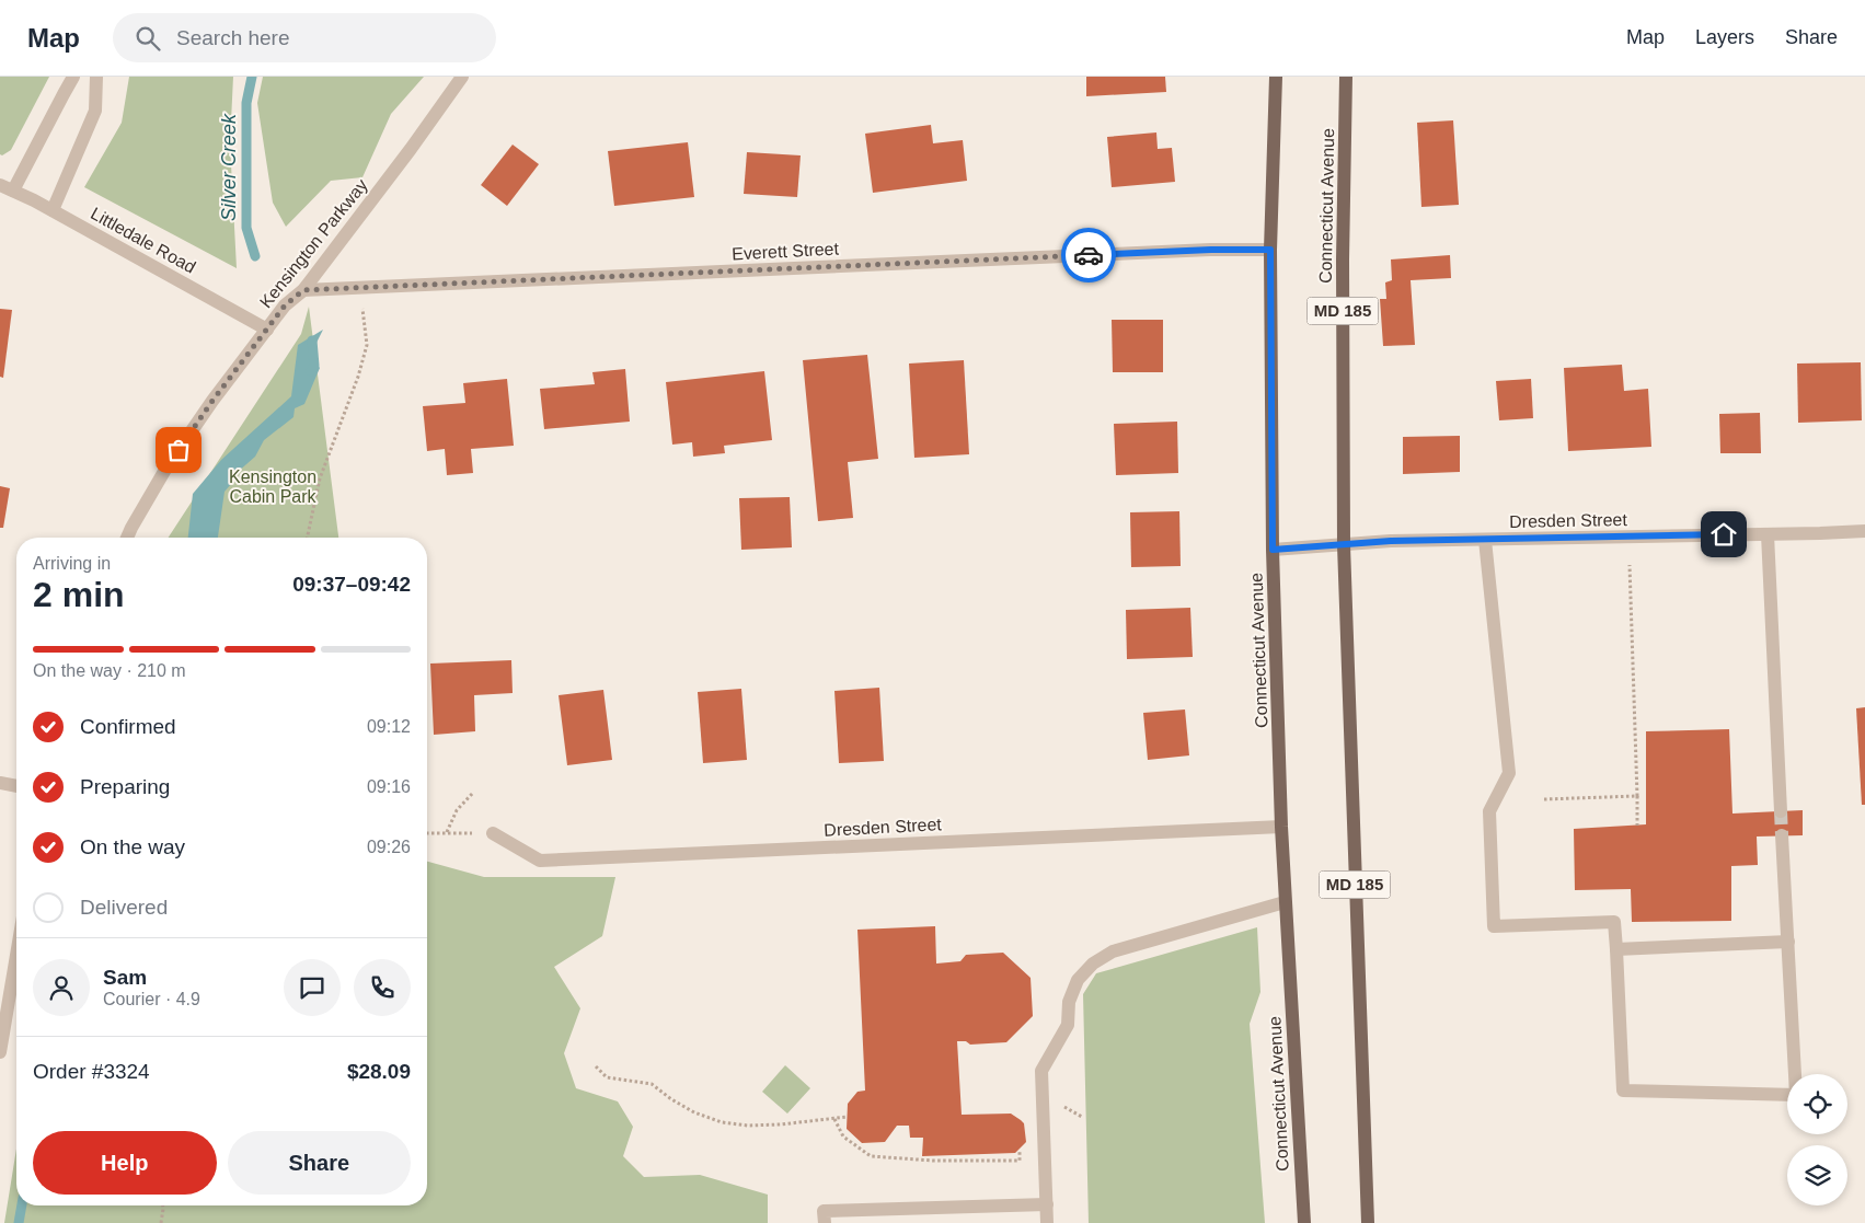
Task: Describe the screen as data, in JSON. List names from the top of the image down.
{
  "streets": {
    "main road": ["Connecticut Avenue", "MD 185"],
    "street": [
      "Littledale Road",
      "Kensington Parkway",
      "Everett Street",
      "Dresden Street"
    ]
  },
  "crossings": [
    ["Connecticut Avenue", "Everett Street"],
    ["Connecticut Avenue", "Dresden Street"],
    ["Littledale Road", "Kensington Parkway"],
    ["Kensington Parkway", "Everett Street"]
  ],
  "water": ["Silver Creek"],
  "parks": ["Kensington Cabin Park"],
  "page": {
    "header": "Map",
    "search": "Search here",
    "nav": ["Map", "Layers", "Share"],
    "heading": ["2 min", "Arriving in", "09:37–09:42"],
    "panel": [
      "Sam",
      "Courier · 4.9",
      "Order #3324",
      "$28.09"
    ],
    "bar": "On the way · 210 m",
    "list": [
      ["Confirmed", "09:12"],
      ["Preparing", "09:16"],
      ["On the way", "09:26"],
      "Delivered"
    ],
    "buttons": ["Help", "Share"]
  }
}
